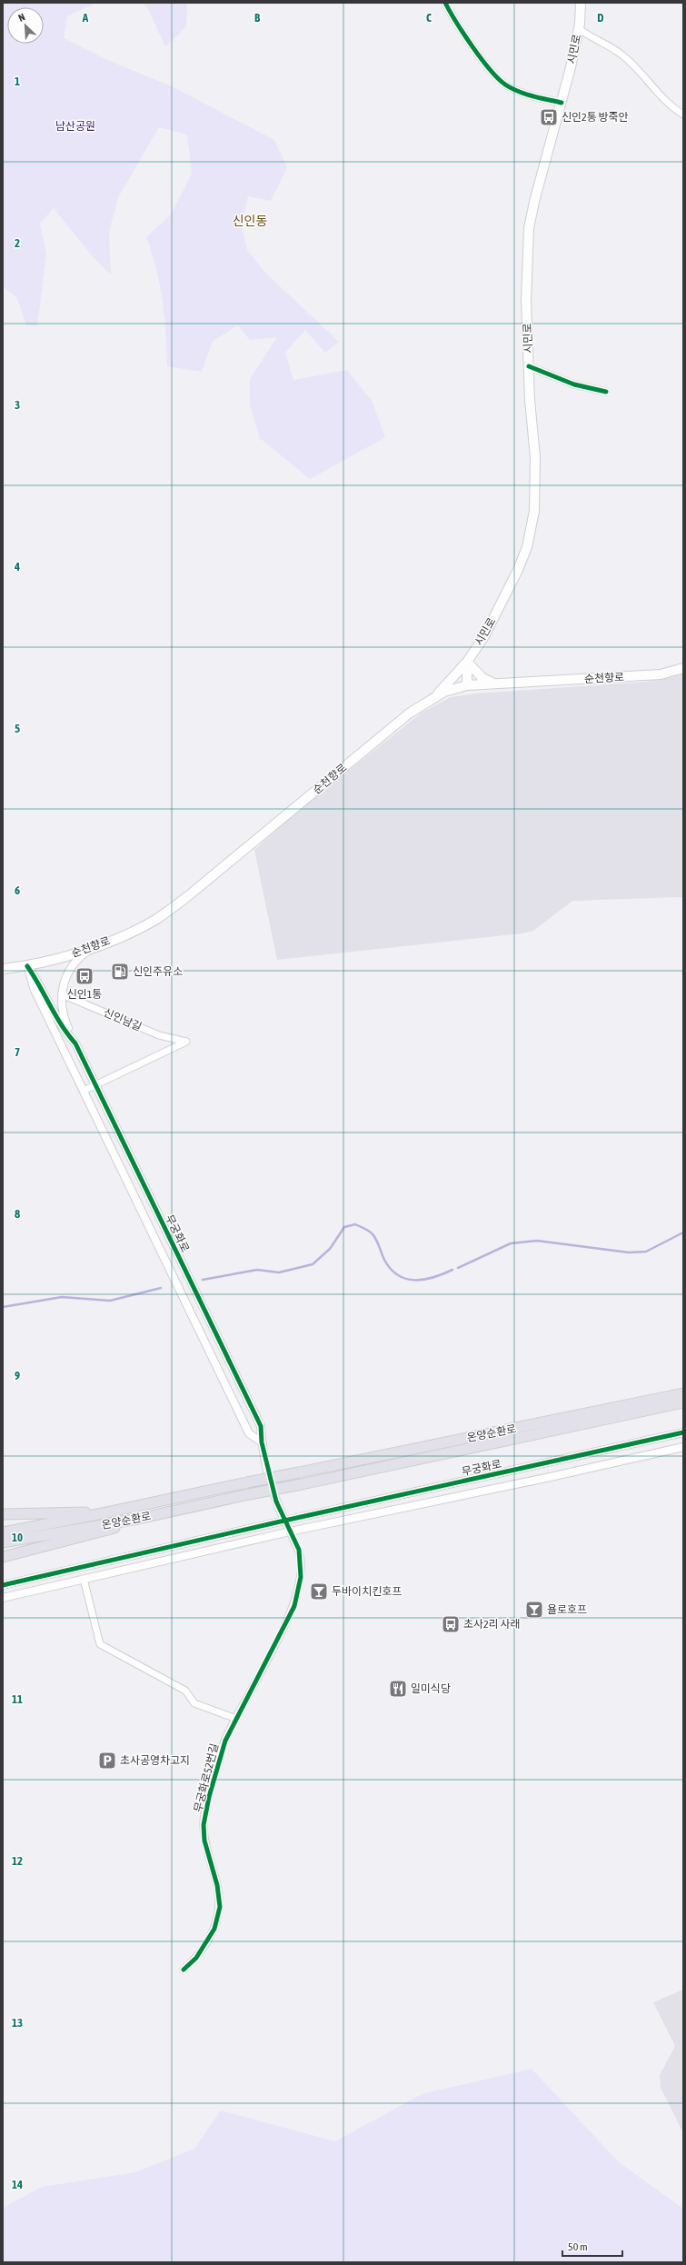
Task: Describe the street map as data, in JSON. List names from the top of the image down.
{
  "streets": {
    "highway": ["온양순환로"],
    "main road": ["시민로", "순천향로"],
    "street": ["신인남길", "무궁화로", "무궁화로52번길"]
  },
  "crossings": [
    ["시민로", "순천향로"],
    ["순천향로", "무궁화로"],
    ["신인남길", "무궁화로"],
    ["무궁화로", "무궁화로52번길"]
  ],
  "districts": ["신인동"],
  "parks": ["남산공원"],
  "places": {
    "bus stop": ["신인2통 방죽안", "신인1통", "초사2리 사래"],
    "fuel station": ["신인주유소"],
    "bar": ["두바이치킨호프", "욜로호프"],
    "restaurant": ["일미식당"],
    "parking": ["초사공영차고지"]
  },
  "scale_bar": "50 m",
  "north": "top left",
  "grid": {
    "columns": [
      "A",
      "B",
      "C",
      "D"
    ],
    "rows": [
      "1",
      "2",
      "3",
      "4",
      "5",
      "6",
      "7",
      "8",
      "9",
      "10",
      "11",
      "12",
      "13",
      "14"
    ]
  }
}
